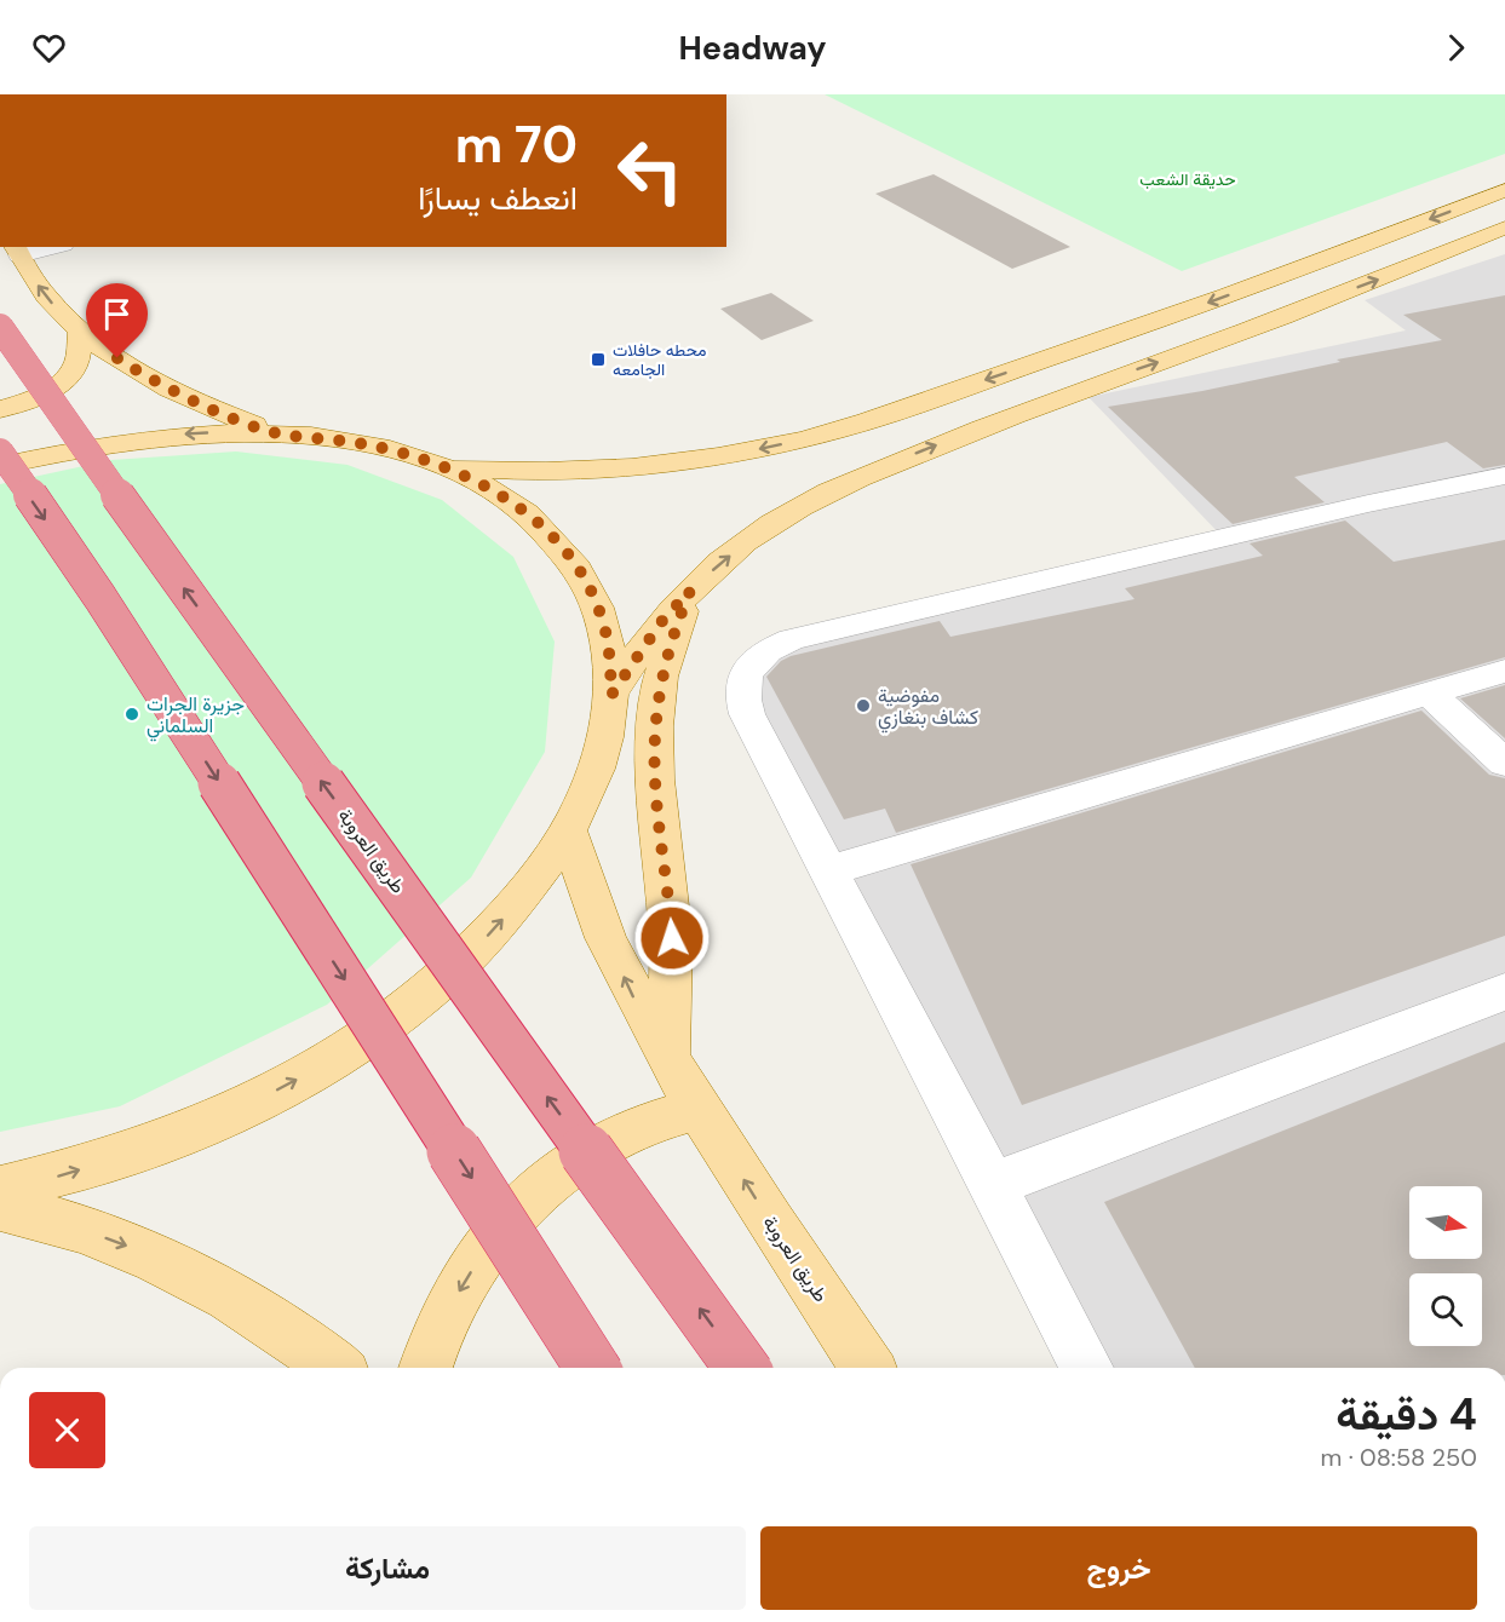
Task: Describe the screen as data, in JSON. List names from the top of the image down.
{
  "streets": {
    "highway": ["طريق العروبة"]
  },
  "parks": ["حديقة الشعب"],
  "places": {
    "transit": ["محطه حافلات الجامعه"],
    "other": ["مفوضية كشاف بنغازي", "جزيرة الجرات السلماني"]
  },
  "north": "right",
  "page": {
    "header": "Headway",
    "turn": ["70 m", "انعطف يسارًا"],
    "heading": ["4 دقيقة", "250 m · 08:58"],
    "buttons": ["خروج", "مشاركة"]
  }
}
